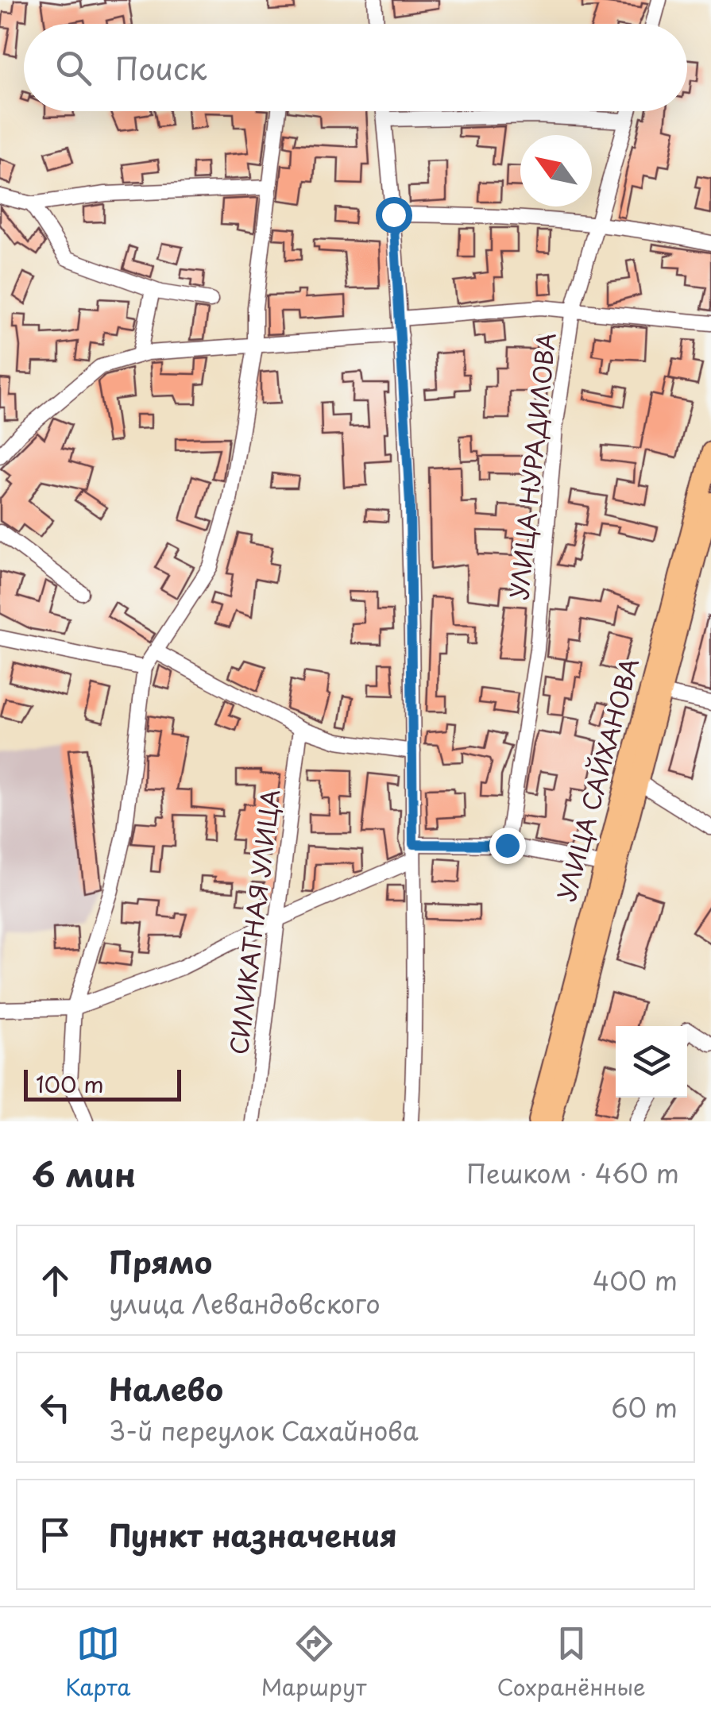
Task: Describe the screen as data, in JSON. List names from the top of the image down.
{
  "streets": {
    "main road": ["УЛИЦА САЙХАНОВА"],
    "street": ["УЛИЦА НУРАДИЛОВА", "СИЛИКАТНАЯ УЛИЦА"]
  },
  "scale_bar": "100 m",
  "north": "top left",
  "page": {
    "search": "Поиск",
    "scale": "100 m",
    "heading": ["6 мин", "Пешком · 460 m"],
    "list": [
      ["Прямо", "улица Левандовского", "400 m"],
      ["Налево", "3-й переулок Сахайнова", "60 m"],
      "Пункт назначения"
    ],
    "nav": ["Карта", "Маршрут", "Сохранённые"]
  }
}
